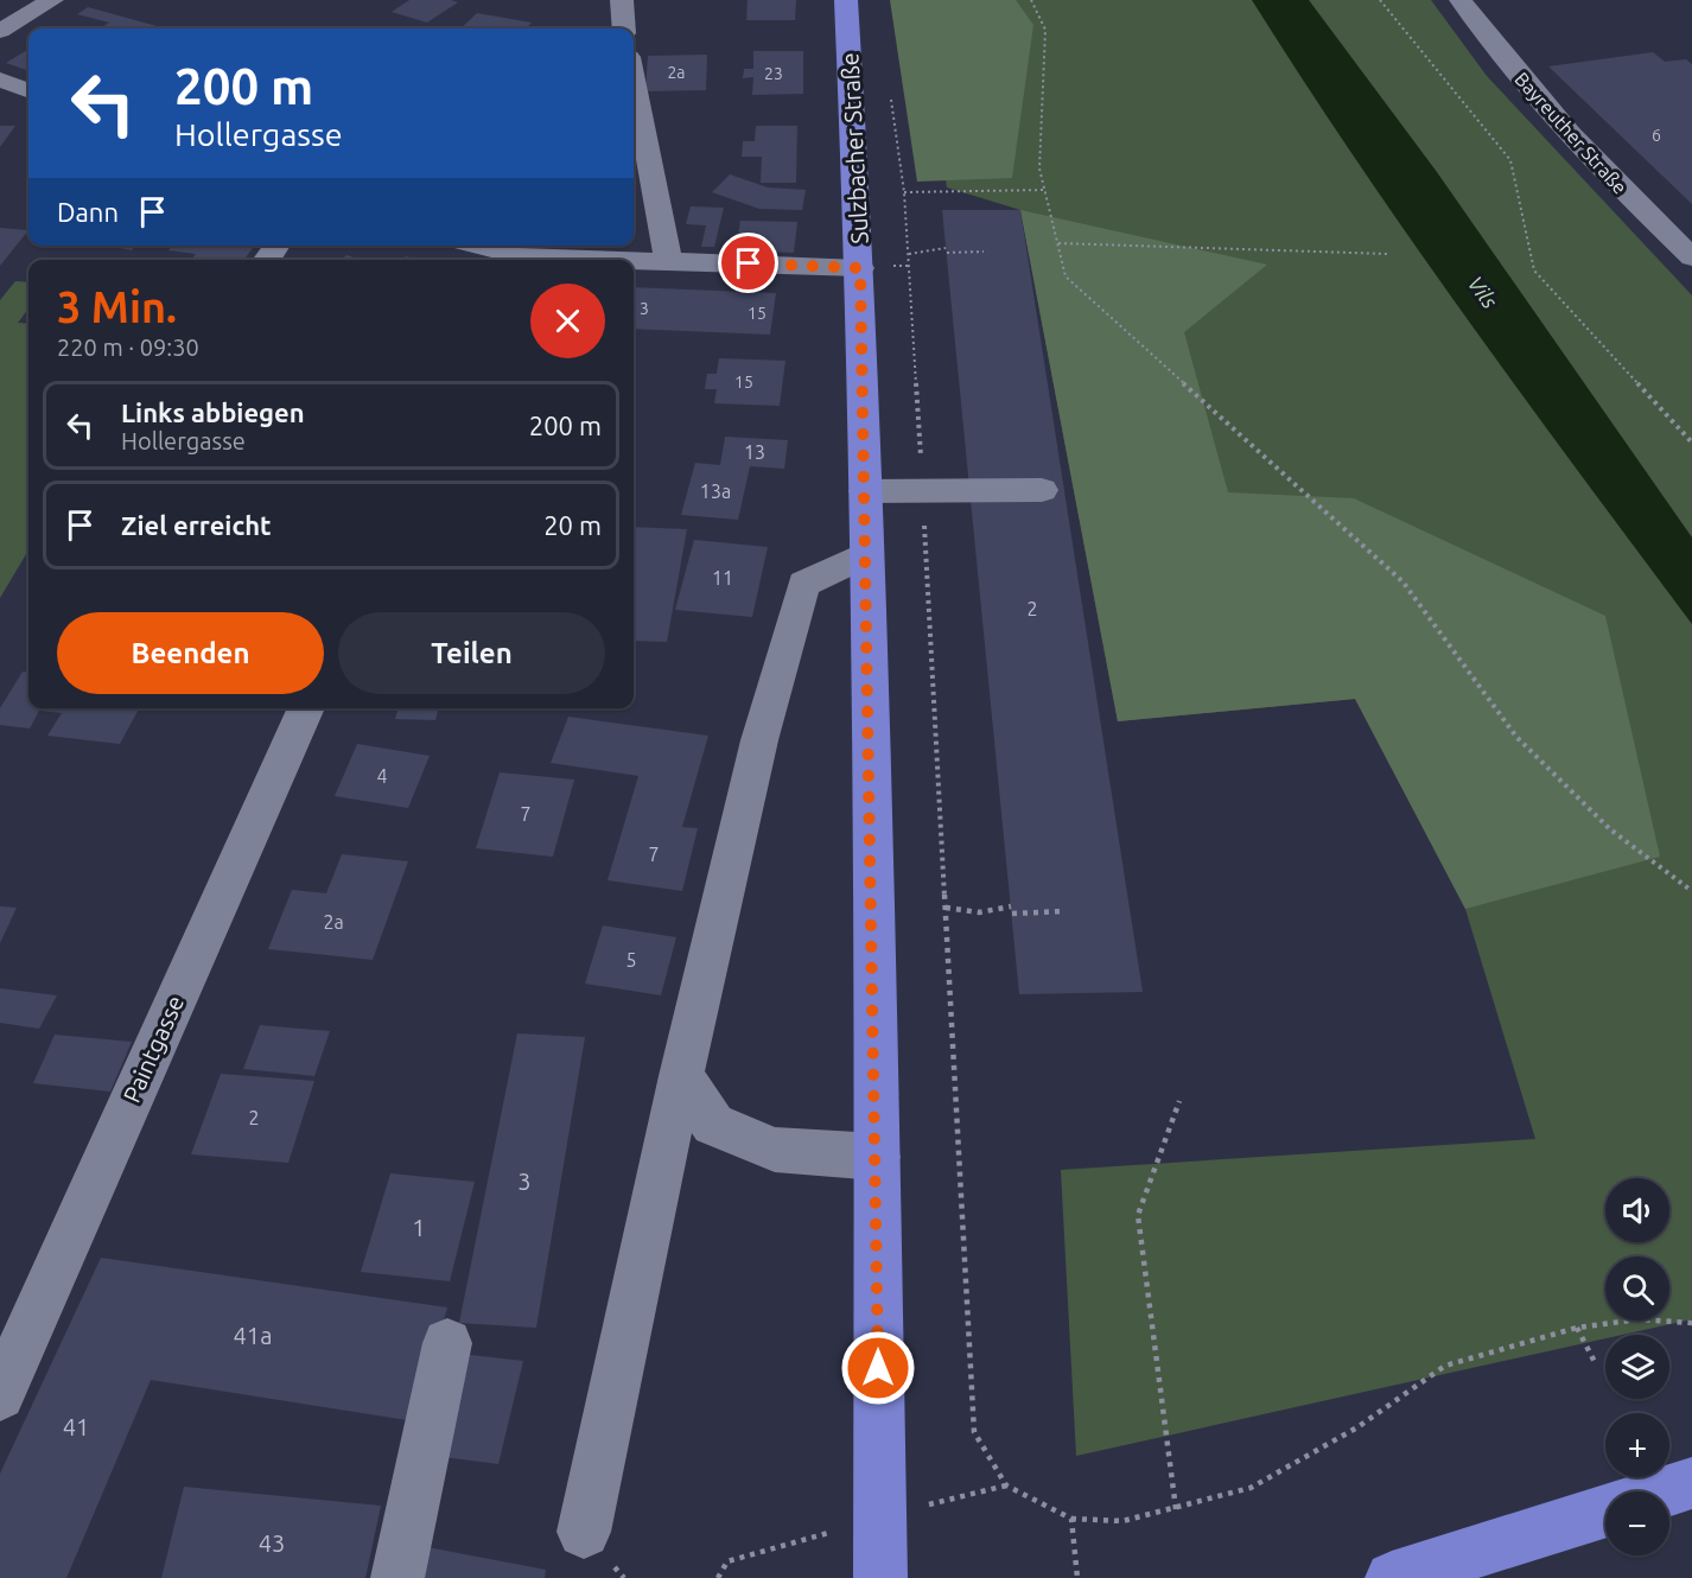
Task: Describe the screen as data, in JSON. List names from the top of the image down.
{
  "streets": {
    "main road": ["Sulzbacher Straße"],
    "street": ["Bayreuther Straße", "Paintgasse"]
  },
  "water": ["Vils"],
  "house_numbers": [
    "2a",
    "23",
    "6",
    "3",
    "15",
    "15",
    "13",
    "13a",
    "11",
    "2",
    "4",
    "7",
    "7",
    "2a",
    "5",
    "2",
    "3",
    "1",
    "41a",
    "41",
    "43"
  ],
  "page": {
    "turn": ["200 m", "Hollergasse"],
    "then": "Dann",
    "heading": ["3 Min.", "220 m · 09:30"],
    "list": [
      {
        "name": "Links abbiegen",
        "note": "Hollergasse",
        "value": "200 m"
      },
      {
        "name": "Ziel erreicht",
        "value": "20 m"
      }
    ],
    "buttons": ["Beenden", "Teilen"],
    "map_buttons": ["+", "−"]
  }
}
